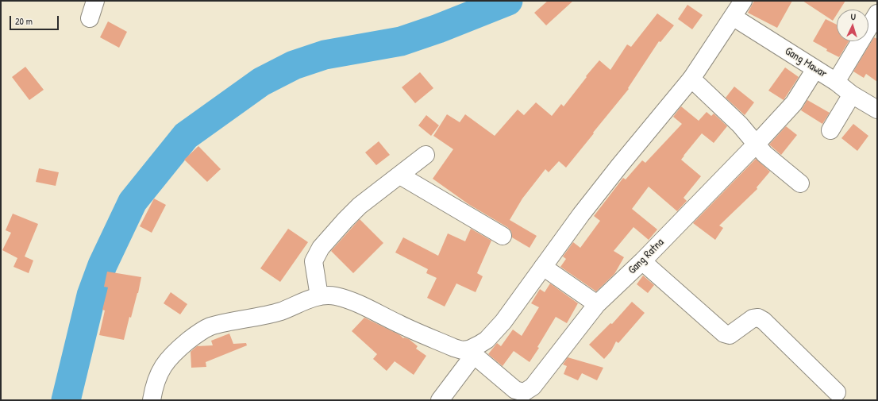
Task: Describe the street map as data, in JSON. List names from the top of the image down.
{
  "streets": {
    "street": ["Gang Mawar", "Gang Ratna"]
  },
  "crossings": [
    ["Gang Mawar", "Gang Ratna"]
  ],
  "scale_bar": "20 m",
  "north": "top"
}
